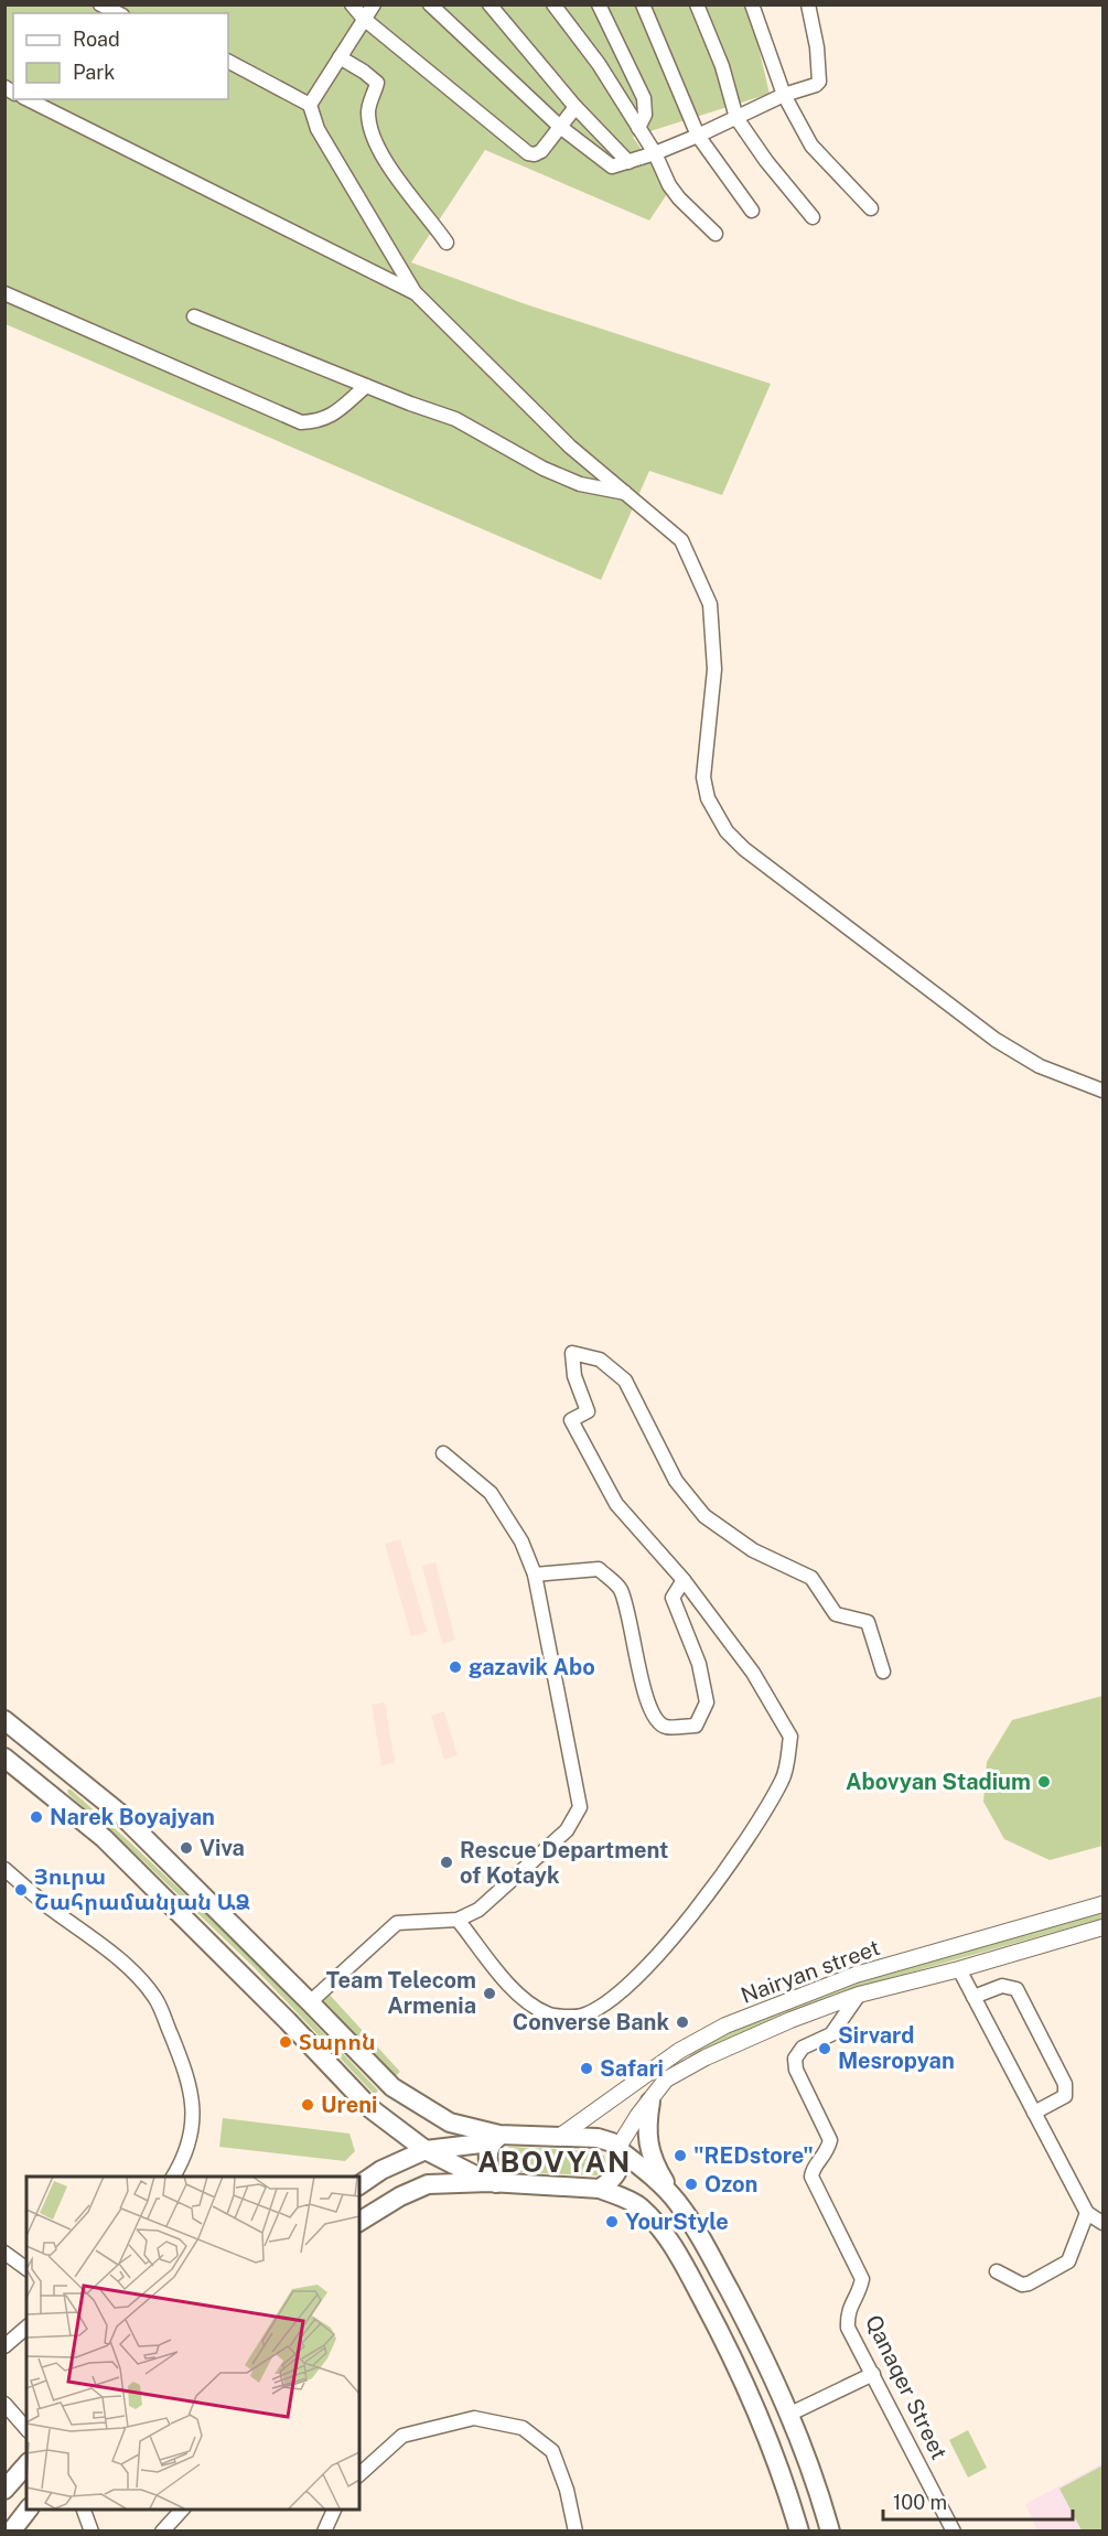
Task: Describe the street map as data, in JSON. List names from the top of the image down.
{
  "streets": {
    "street": ["Nairyan street", "Qanaqer Street"]
  },
  "crossings": [
    ["Nairyan street", "Qanaqer Street"]
  ],
  "districts": ["ABOVYAN"],
  "places": [
    "gazavik Abo",
    "Abovyan Stadium",
    "Narek Boyajyan",
    "Viva",
    "Rescue Department of Kotayk",
    "Յուրա Շահրամանյան ԱՁ",
    "Team Telecom Armenia",
    "Converse Bank",
    "Տարոն",
    "Sirvard Mesropyan",
    "Safari",
    "Ureni",
    "\"REDstore\"",
    "Ozon",
    "YourStyle"
  ],
  "legend": ["Road", "Park"],
  "scale_bar": "100 m"
}
